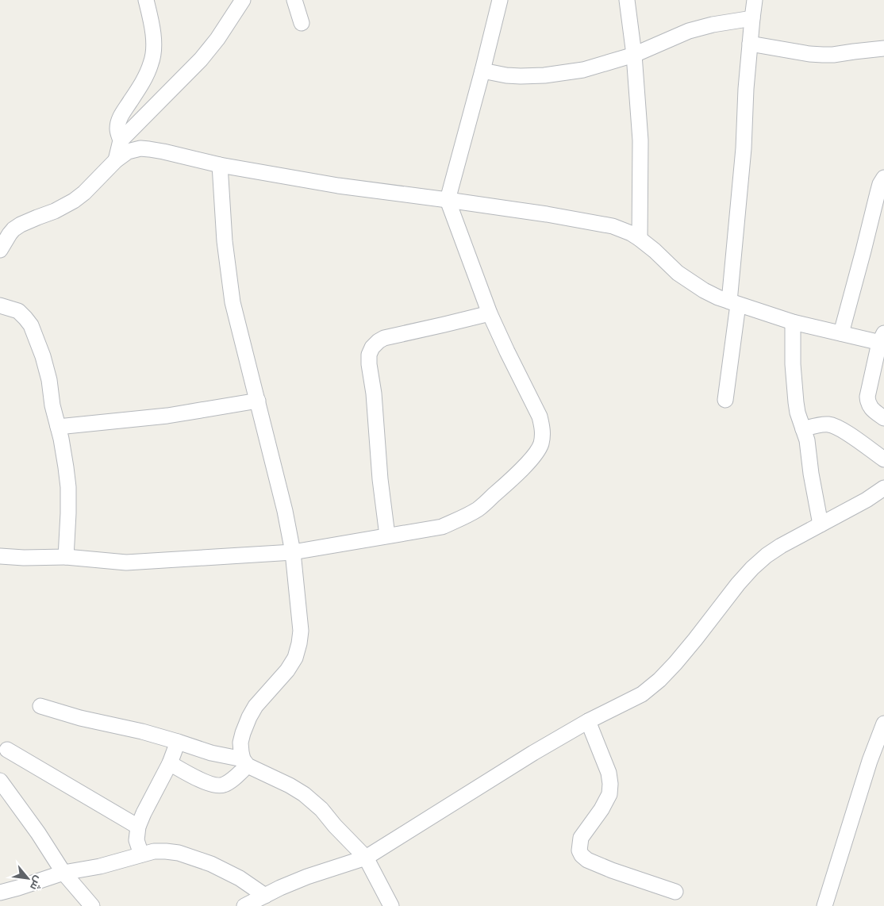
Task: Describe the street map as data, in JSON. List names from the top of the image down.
{
  "north": "bottom right"
}
